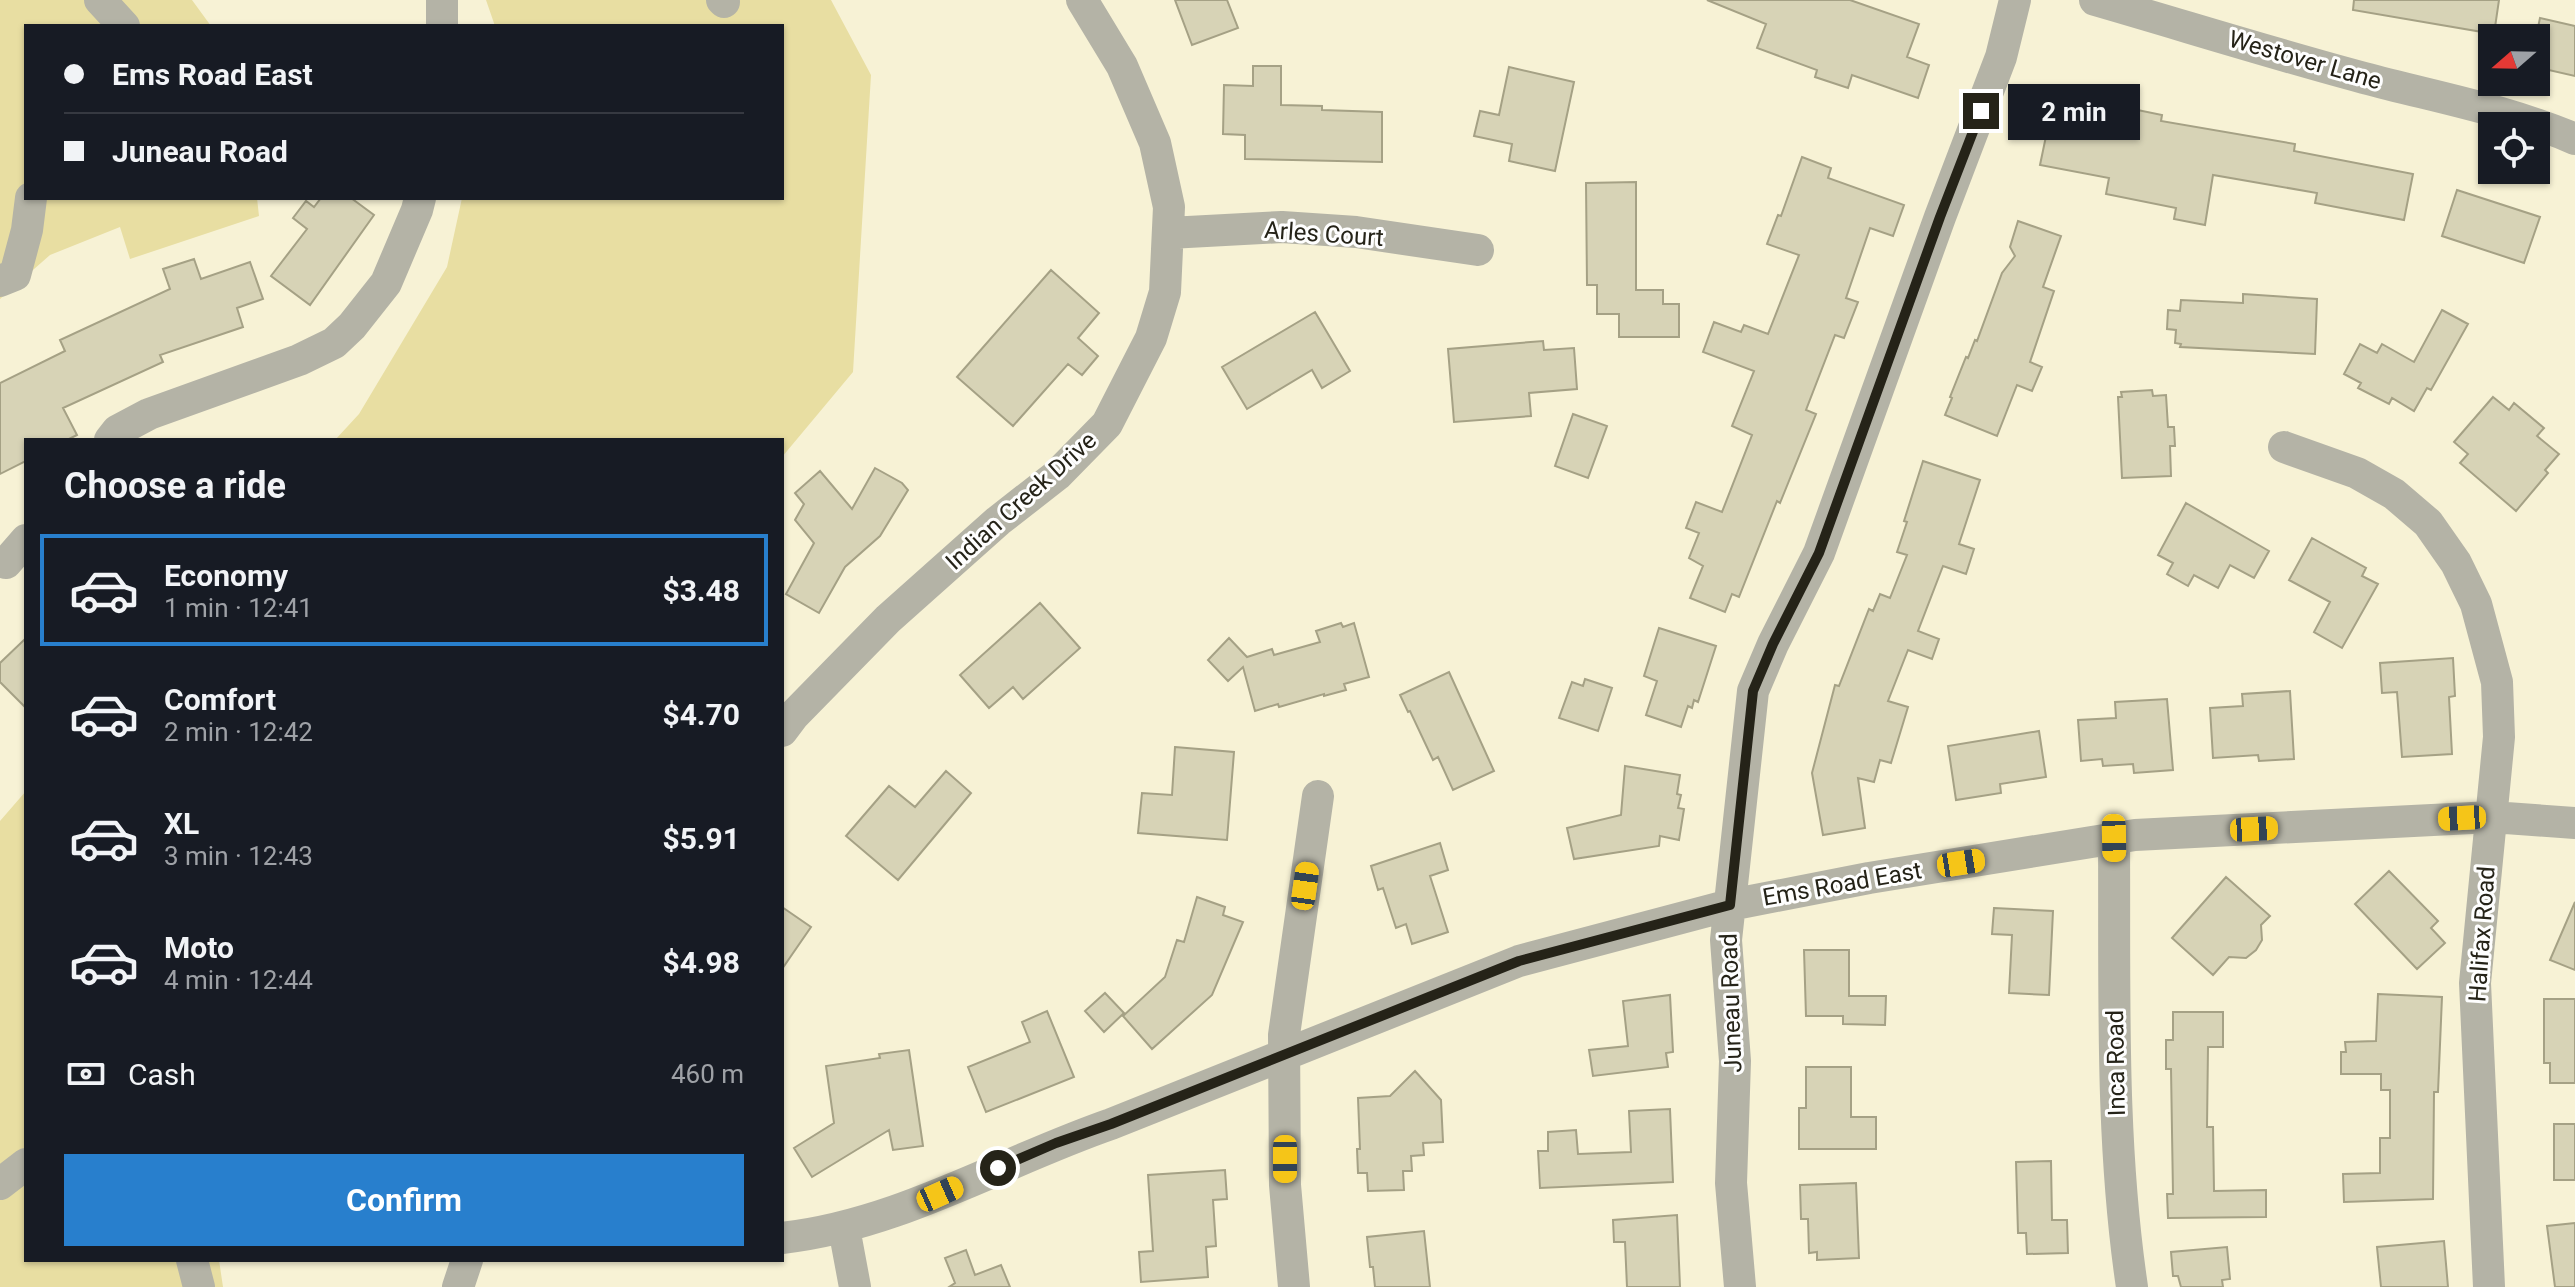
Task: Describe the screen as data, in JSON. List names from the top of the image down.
{
  "streets": {
    "street": [
      "Westover Lane",
      "Arles Court",
      "Indian Creek Drive",
      "Ems Road East",
      "Halifax Road",
      "Juneau Road",
      "Inca Road"
    ]
  },
  "crossings": [
    ["Arles Court", "Indian Creek Drive"],
    ["Ems Road East", "Halifax Road"],
    ["Ems Road East", "Juneau Road"],
    ["Ems Road East", "Inca Road"]
  ],
  "north": "left",
  "page": {
    "banner": ["Ems Road East", "Juneau Road"],
    "bubble": "2 min",
    "heading": "Choose a ride",
    "list": [
      {
        "name": "Economy",
        "note": "1 min · 12:41",
        "value": "$3.48"
      },
      {
        "name": "Comfort",
        "note": "2 min · 12:42",
        "value": "$4.70"
      },
      {
        "name": "XL",
        "note": "3 min · 12:43",
        "value": "$5.91"
      },
      {
        "name": "Moto",
        "note": "4 min · 12:44",
        "value": "$4.98"
      }
    ],
    "pay": ["Cash", "460 m"],
    "buttons": "Confirm"
  }
}
